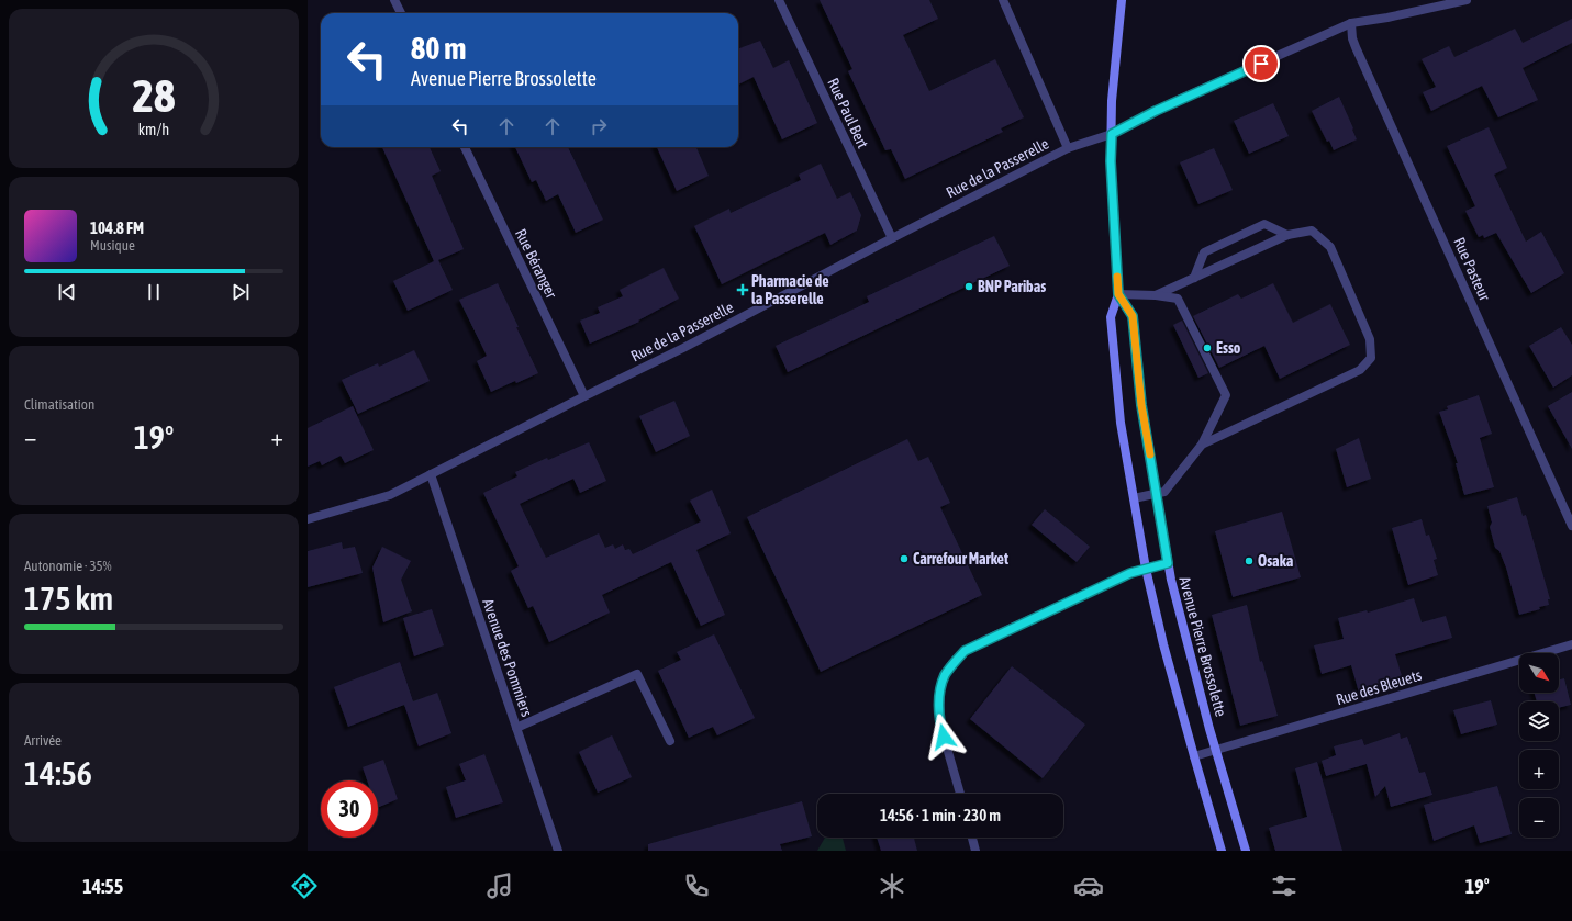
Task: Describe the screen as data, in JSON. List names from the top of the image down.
{
  "streets": {
    "main road": ["Avenue Pierre Brossolette"],
    "street": [
      "Rue Paul Bert",
      "Rue de la Passerelle",
      "Rue Béranger",
      "Rue Pasteur",
      "Avenue des Pommiers",
      "Rue des Bleuets"
    ]
  },
  "crossings": [
    ["Rue Paul Bert", "Rue de la Passerelle"],
    ["Rue de la Passerelle", "Rue Béranger"],
    ["Rue de la Passerelle", "Rue Pasteur"],
    ["Rue de la Passerelle", "Avenue Pierre Brossolette"],
    ["Rue de la Passerelle", "Avenue des Pommiers"],
    ["Avenue Pierre Brossolette", "Rue des Bleuets"]
  ],
  "places": {
    "other": [
      "BNP Paribas",
      "Esso",
      "Carrefour Market",
      "Osaka"
    ],
    "health": ["Pharmacie de la Passerelle"]
  },
  "north": "bottom right",
  "page": {
    "turn": ["80 m", "Avenue Pierre Brossolette"],
    "song": ["104.8 FM", "Musique"],
    "tile": [
      "Climatisation",
      ["Autonomie · 35%", "175 km"],
      ["Arrivée", "14:56"]
    ],
    "heat": ["−", "19°", "+"],
    "map_buttons": ["+", "−"],
    "limit": "30",
    "trip": "14:56 · 1 min · 230 m",
    "tabs": ["14:55", "19°"],
    "gauge": ["28", "km/h"]
  }
}
